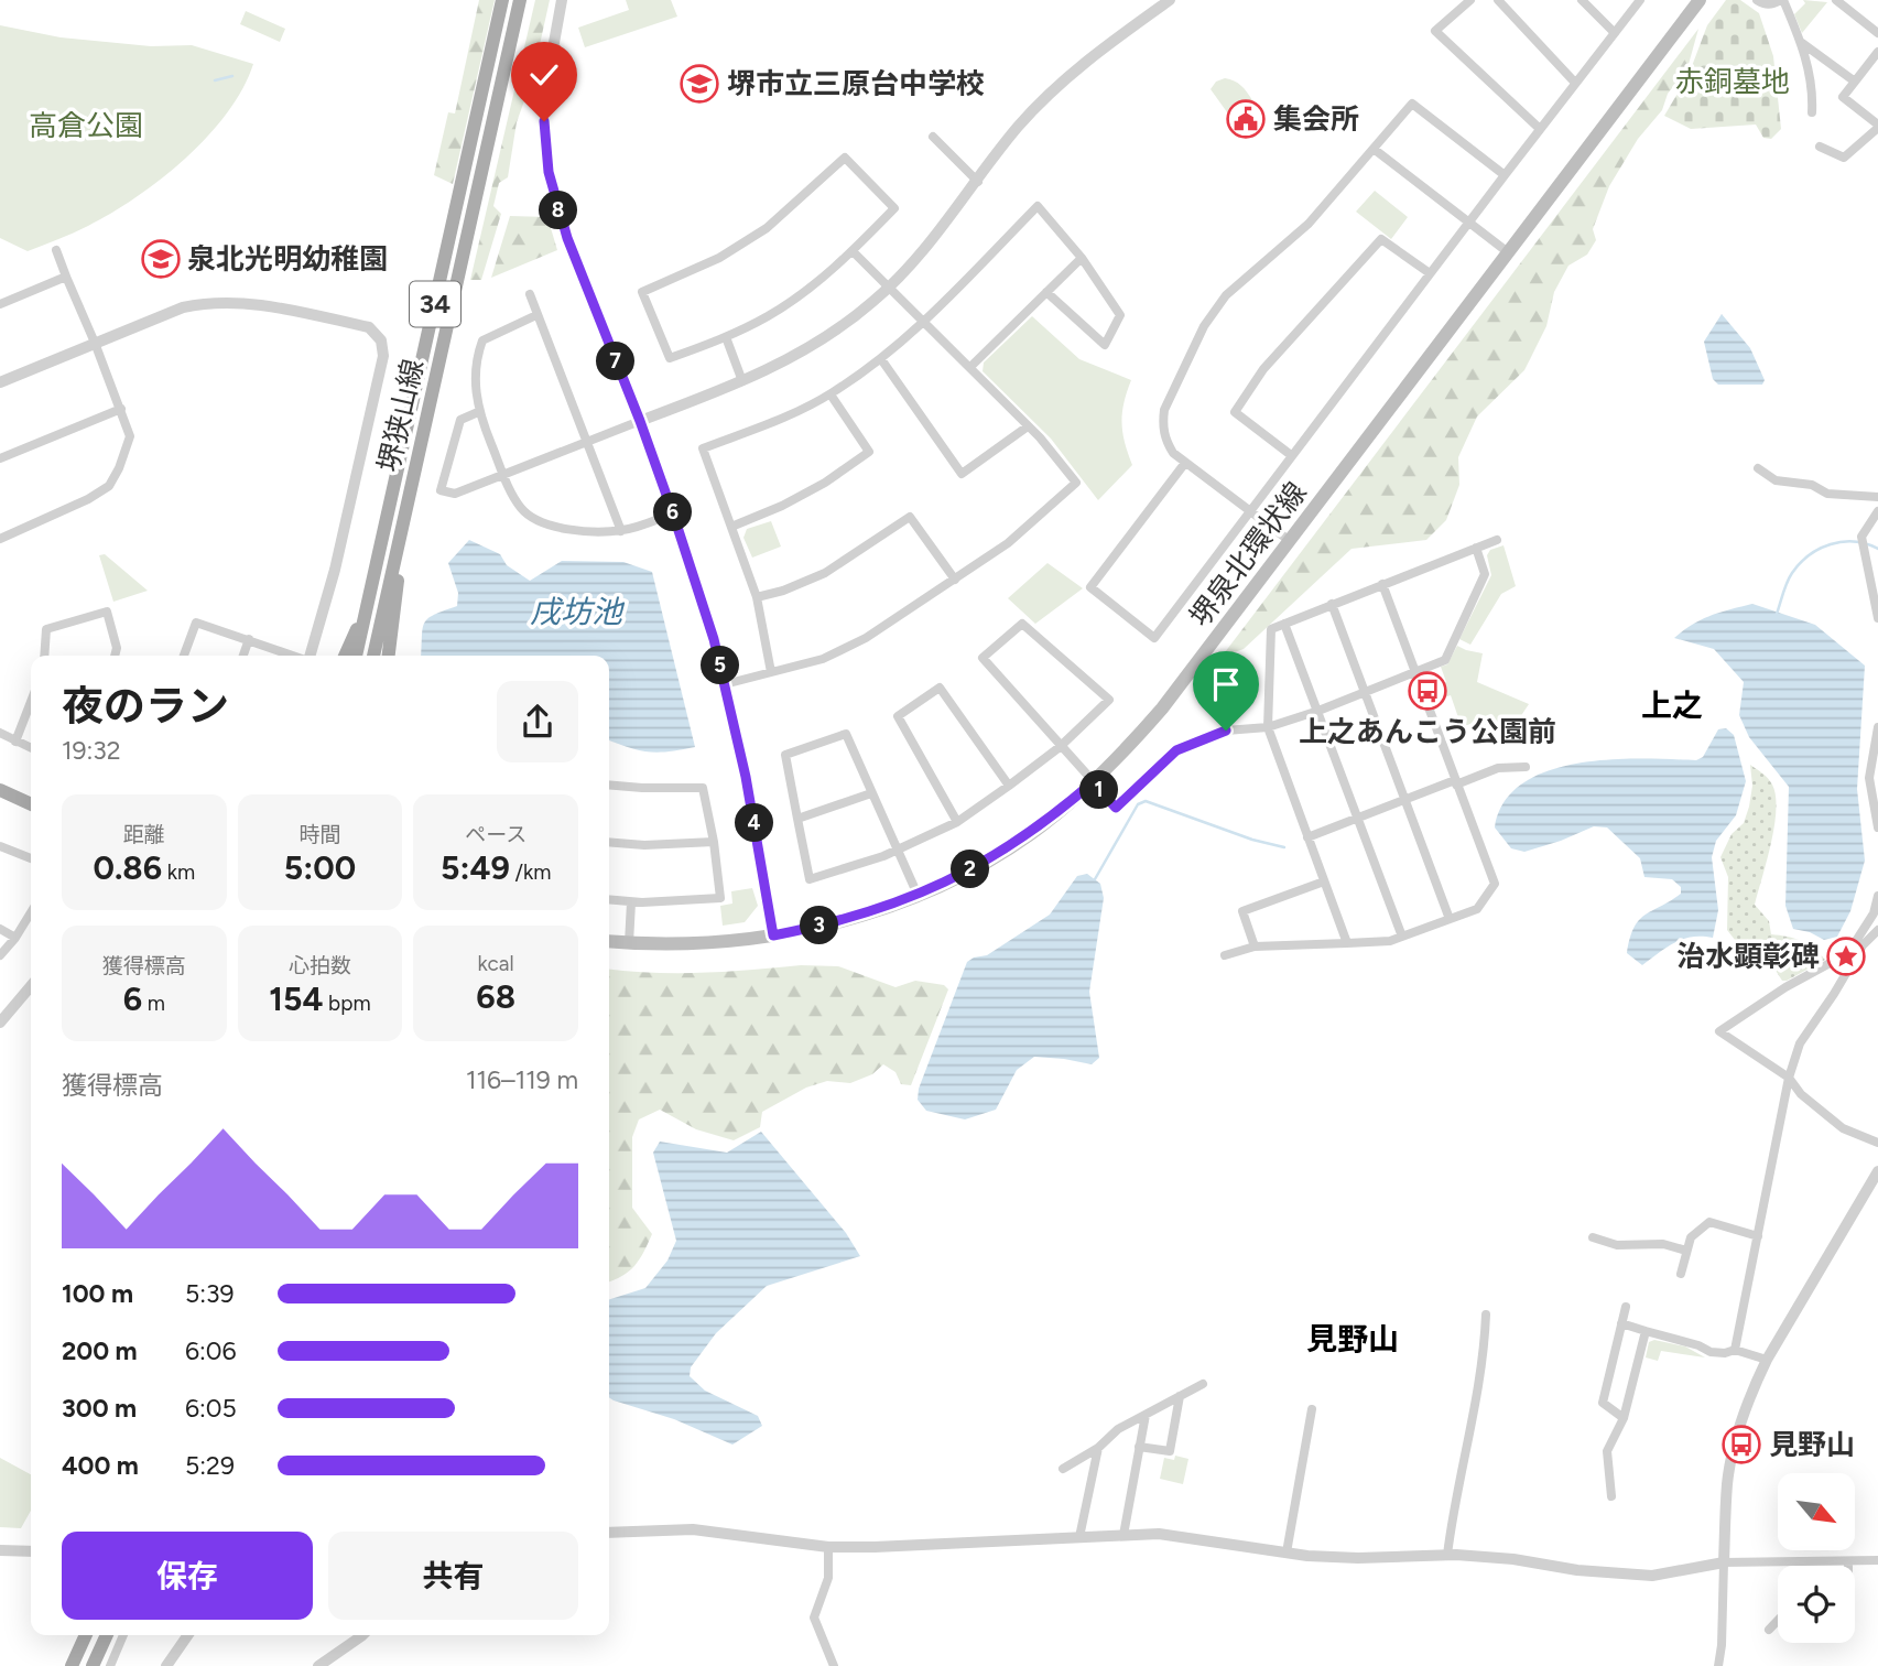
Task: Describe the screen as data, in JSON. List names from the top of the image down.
{
  "streets": {
    "main road": ["34", "堺狭山線", "堺泉北環状線"]
  },
  "districts": ["上之", "見野山"],
  "water": ["戌坊池"],
  "parks": ["赤銅墓地", "高倉公園"],
  "places": {
    "school or university": ["堺市立三原台中学校", "泉北光明幼稚園"],
    "public building": ["集会所"],
    "bus stop": ["上之あんこう公園前", "見野山"],
    "place": ["治水顕彰碑"]
  },
  "north": "bottom right",
  "page": {
    "pins": [
      "8",
      "7",
      "6",
      "5",
      "1",
      "4",
      "2",
      "3"
    ],
    "heading": ["夜のラン", "19:32"],
    "stats": [
      ["距離", "0.86 km"],
      ["時間", "5:00"],
      ["ペース", "5:49 /km"],
      ["獲得標高", "6 m"],
      ["心拍数", "154 bpm"],
      ["kcal", "68"]
    ],
    "chart": ["獲得標高", "116–119 m"],
    "list": [
      {
        "name": "100 m",
        "note": "5:39"
      },
      {
        "name": "200 m",
        "note": "6:06"
      },
      {
        "name": "300 m",
        "note": "6:05"
      },
      {
        "name": "400 m",
        "note": "5:29"
      }
    ],
    "buttons": ["保存", "共有"]
  }
}
